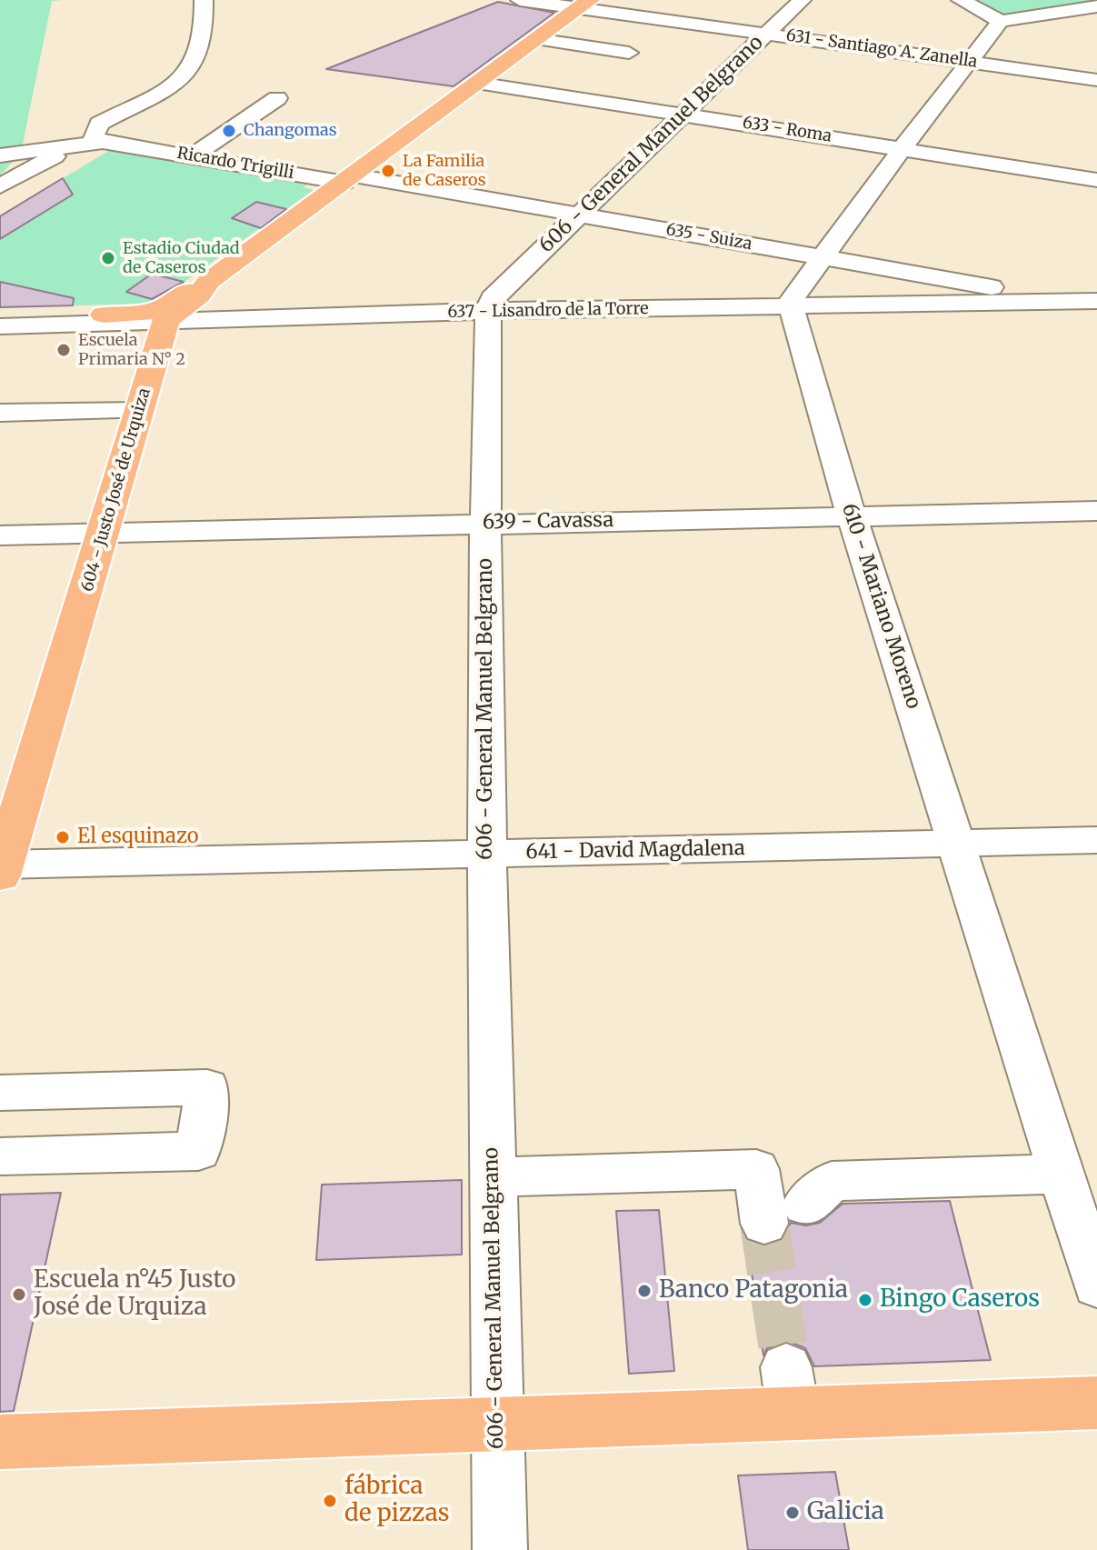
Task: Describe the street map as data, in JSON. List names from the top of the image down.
{
  "streets": {
    "main road": ["604 - Justo José de Urquiza"],
    "street": [
      "631 - Santiago A. Zanella",
      "633 - Roma",
      "606 - General Manuel Belgrano",
      "Ricardo Trigilli",
      "635 - Suiza",
      "637 - Lisandro de la Torre",
      "639 - Cavassa",
      "610 - Mariano Moreno",
      "641 - David Magdalena"
    ]
  },
  "crossings": [
    ["631 - Santiago A. Zanella", "606 - General Manuel Belgrano"],
    ["633 - Roma", "606 - General Manuel Belgrano"],
    ["606 - General Manuel Belgrano", "635 - Suiza"],
    ["606 - General Manuel Belgrano", "637 - Lisandro de la Torre"],
    ["606 - General Manuel Belgrano", "639 - Cavassa"],
    ["606 - General Manuel Belgrano", "641 - David Magdalena"],
    ["Ricardo Trigilli", "635 - Suiza"],
    ["635 - Suiza", "637 - Lisandro de la Torre"],
    ["637 - Lisandro de la Torre", "604 - Justo José de Urquiza"],
    ["637 - Lisandro de la Torre", "610 - Mariano Moreno"],
    ["604 - Justo José de Urquiza", "639 - Cavassa"],
    ["604 - Justo José de Urquiza", "641 - David Magdalena"],
    ["639 - Cavassa", "610 - Mariano Moreno"],
    ["610 - Mariano Moreno", "641 - David Magdalena"]
  ],
  "places": [
    "Changomas",
    "La Familia de Caseros",
    "Estadio Ciudad de Caseros",
    "Escuela Primaria N° 2",
    "El esquinazo",
    "Banco Patagonia",
    "Escuela n°45 Justo José de Urquiza",
    "Bingo Caseros",
    "fábrica de pizzas",
    "Galicia"
  ]
}
